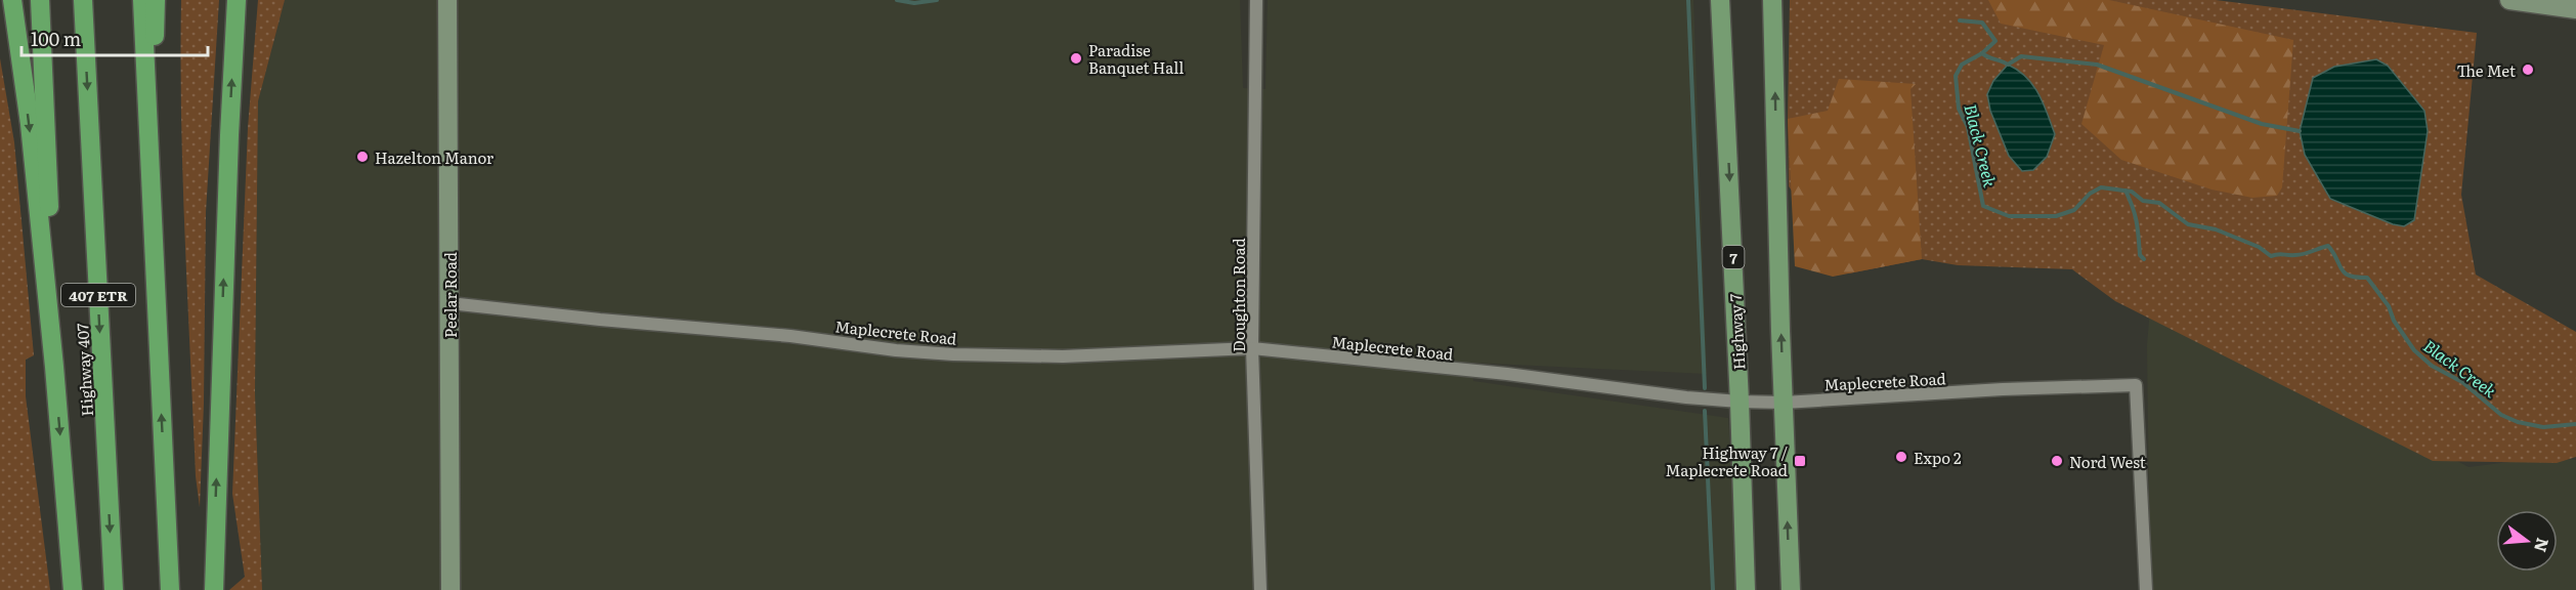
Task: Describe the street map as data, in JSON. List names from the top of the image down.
{
  "streets": {
    "highway": ["407 ETR", "Highway 407"],
    "main road": ["7", "Highway 7"],
    "street": ["Peelar Road", "Doughton Road", "Maplecrete Road"]
  },
  "crossings": [
    ["Peelar Road", "Maplecrete Road"],
    ["Doughton Road", "Maplecrete Road"],
    ["Maplecrete Road", "Highway 7"]
  ],
  "water": ["Black Creek"],
  "places": {
    "other": [
      "Paradise Banquet Hall",
      "The Met",
      "Hazelton Manor",
      "Expo 2",
      "Nord West"
    ],
    "transit": ["Highway 7 / Maplecrete Road"]
  },
  "scale_bar": "100 m",
  "north": "right"
}
